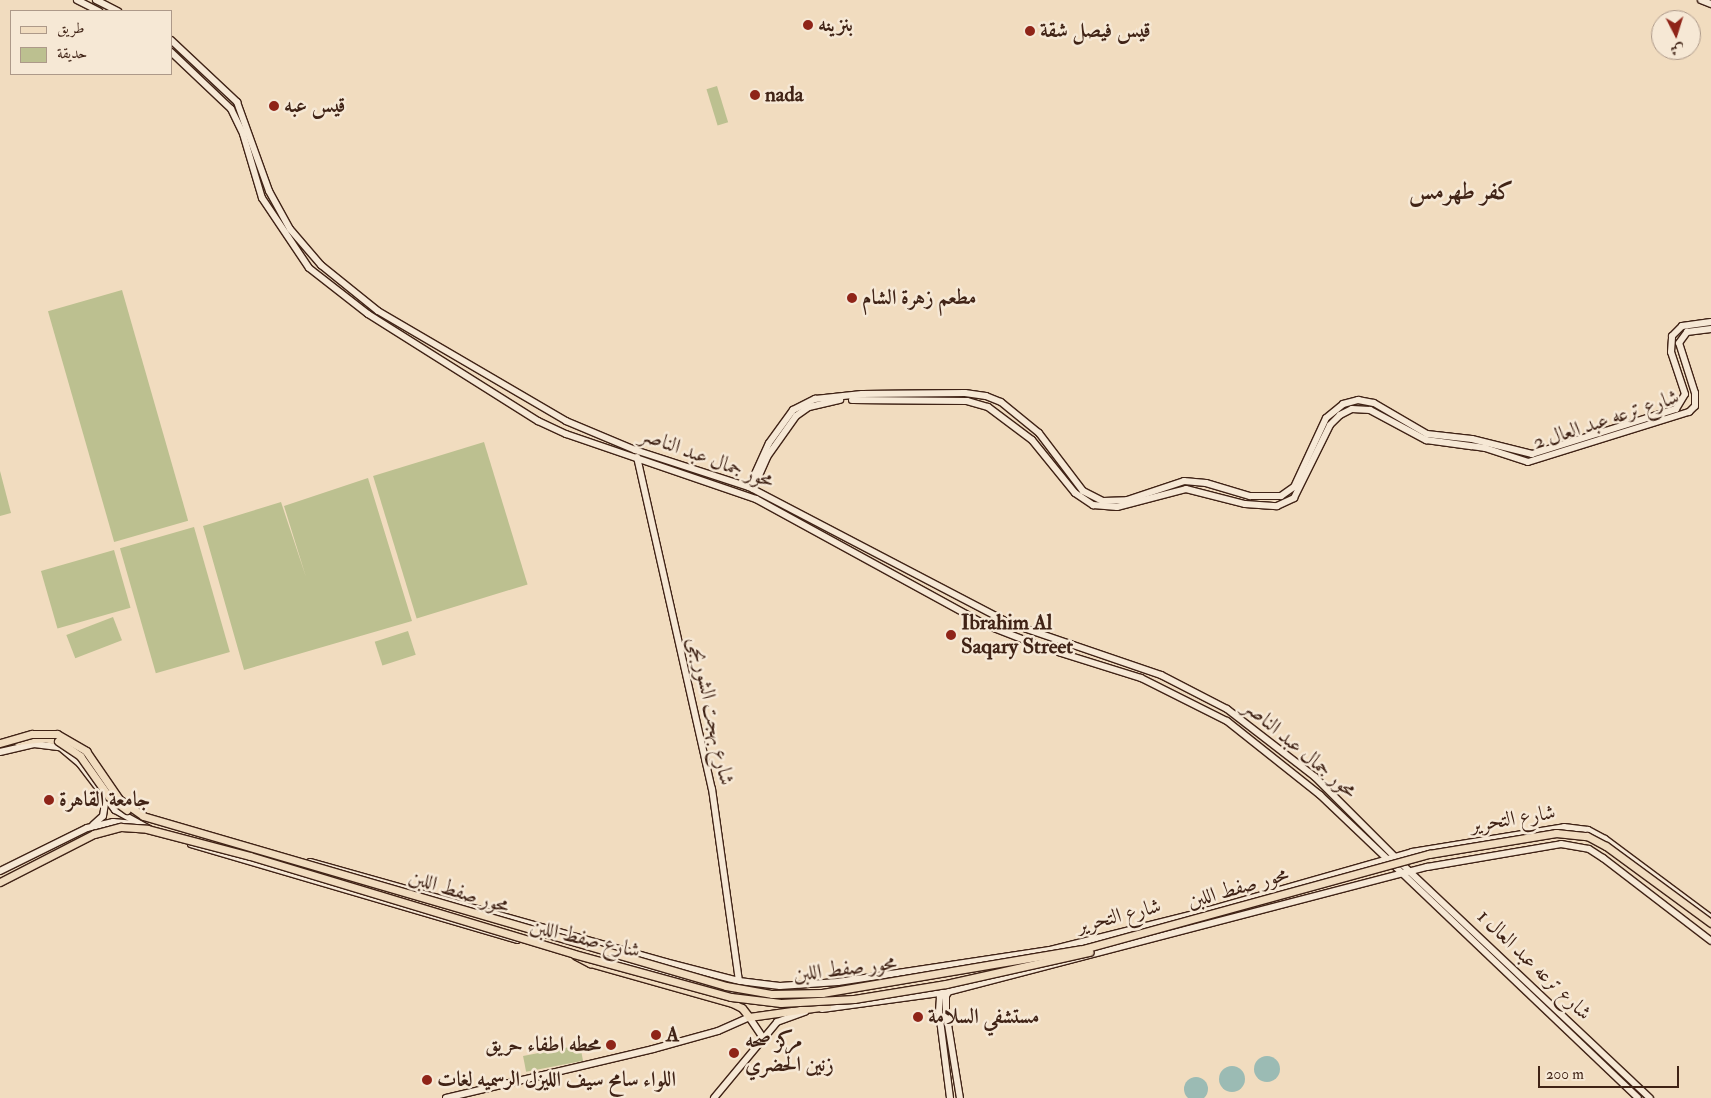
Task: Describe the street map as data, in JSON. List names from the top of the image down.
{
  "streets": {
    "main road": ["محور صفط اللبن"],
    "street": [
      "شارع ترعه عبد العال 2",
      "محور جمال عبد الناصر",
      "شارع بهجت الشوربجى",
      "شارع التحرير",
      "شارع صفط اللبن",
      "شارع ترعه عبد العال 1"
    ]
  },
  "crossings": [
    ["محور جمال عبد الناصر", "شارع بهجت الشوربجى"],
    ["محور جمال عبد الناصر", "شارع التحرير"],
    ["محور جمال عبد الناصر", "شارع ترعه عبد العال 1"],
    ["شارع بهجت الشوربجى", "شارع التحرير"],
    ["شارع التحرير", "محور صفط اللبن"],
    ["شارع التحرير", "شارع صفط اللبن"],
    ["شارع التحرير", "شارع ترعه عبد العال 1"]
  ],
  "districts": ["كفر طهرمس"],
  "places": [
    "بنزينه",
    "قيس فيصل شقة",
    "nada",
    "قيس عبه",
    "مطعم زهرة الشام",
    "Ibrahim Al Saqary Street",
    "جامعة القاهرة",
    "مستشفي السلامة",
    "A",
    "محطه اطفاء حريق",
    "مركز صحه زنين الحضري",
    "اللواء سامح سيف الليزل الرسميه لغات"
  ],
  "legend": ["طريق", "حديقة"],
  "scale_bar": "200 m",
  "north": "bottom"
}
